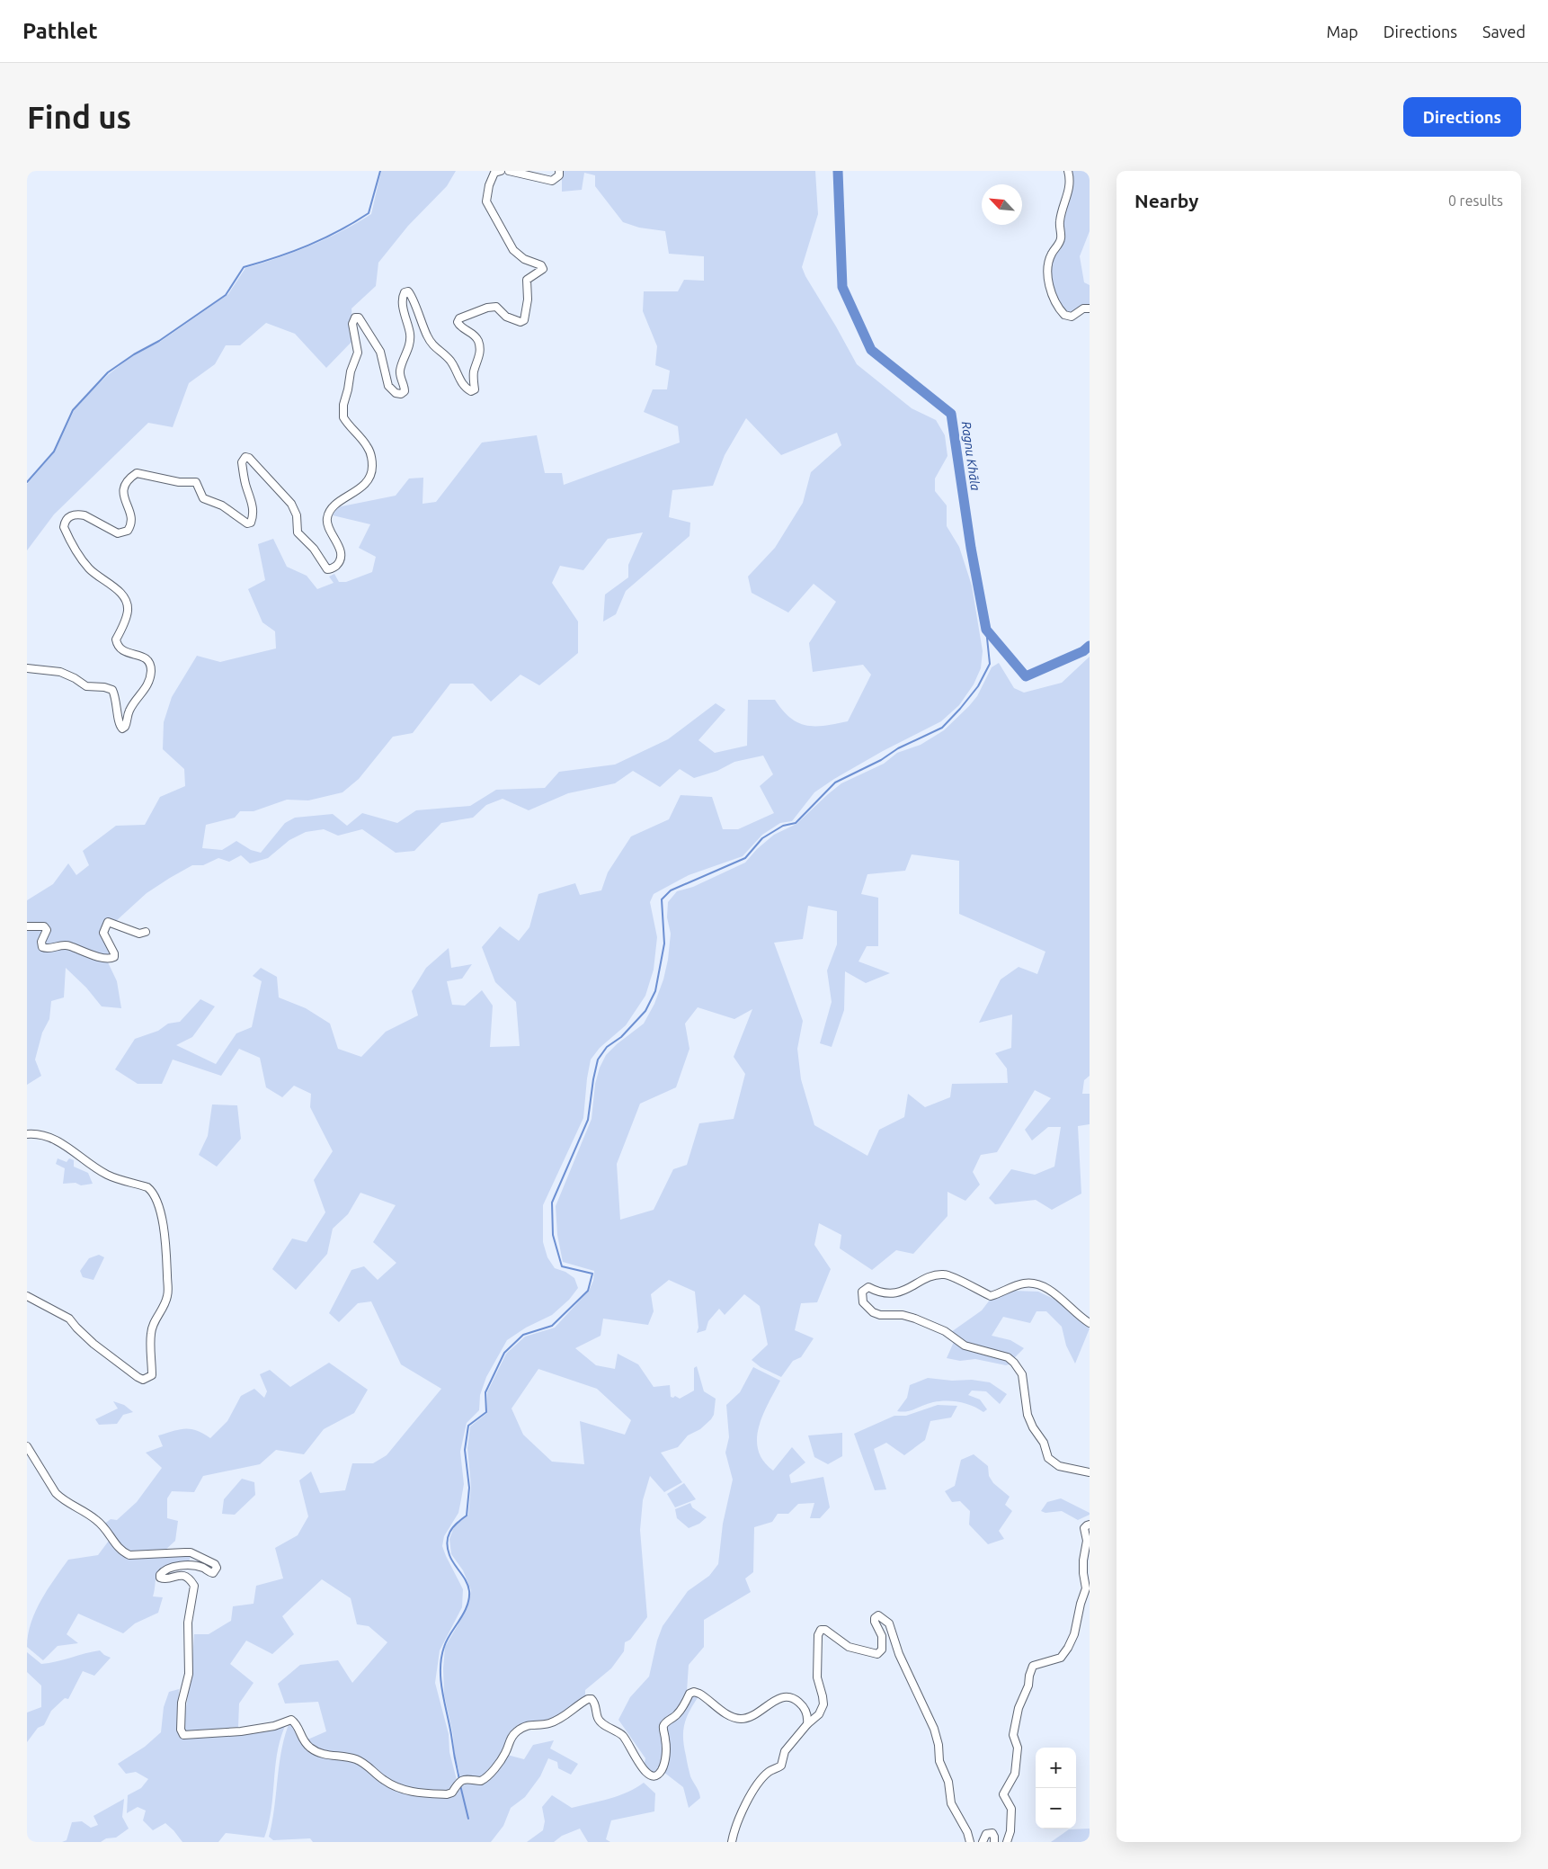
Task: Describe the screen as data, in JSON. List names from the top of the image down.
{
  "water": ["Ragnu Khāla"],
  "north": "top left",
  "page": {
    "header": "Pathlet",
    "nav": ["Map", "Directions", "Saved"],
    "buttons": "Directions",
    "title": "Find us",
    "heading": ["Nearby", "0 results"],
    "map_buttons": ["+", "−"]
  }
}
